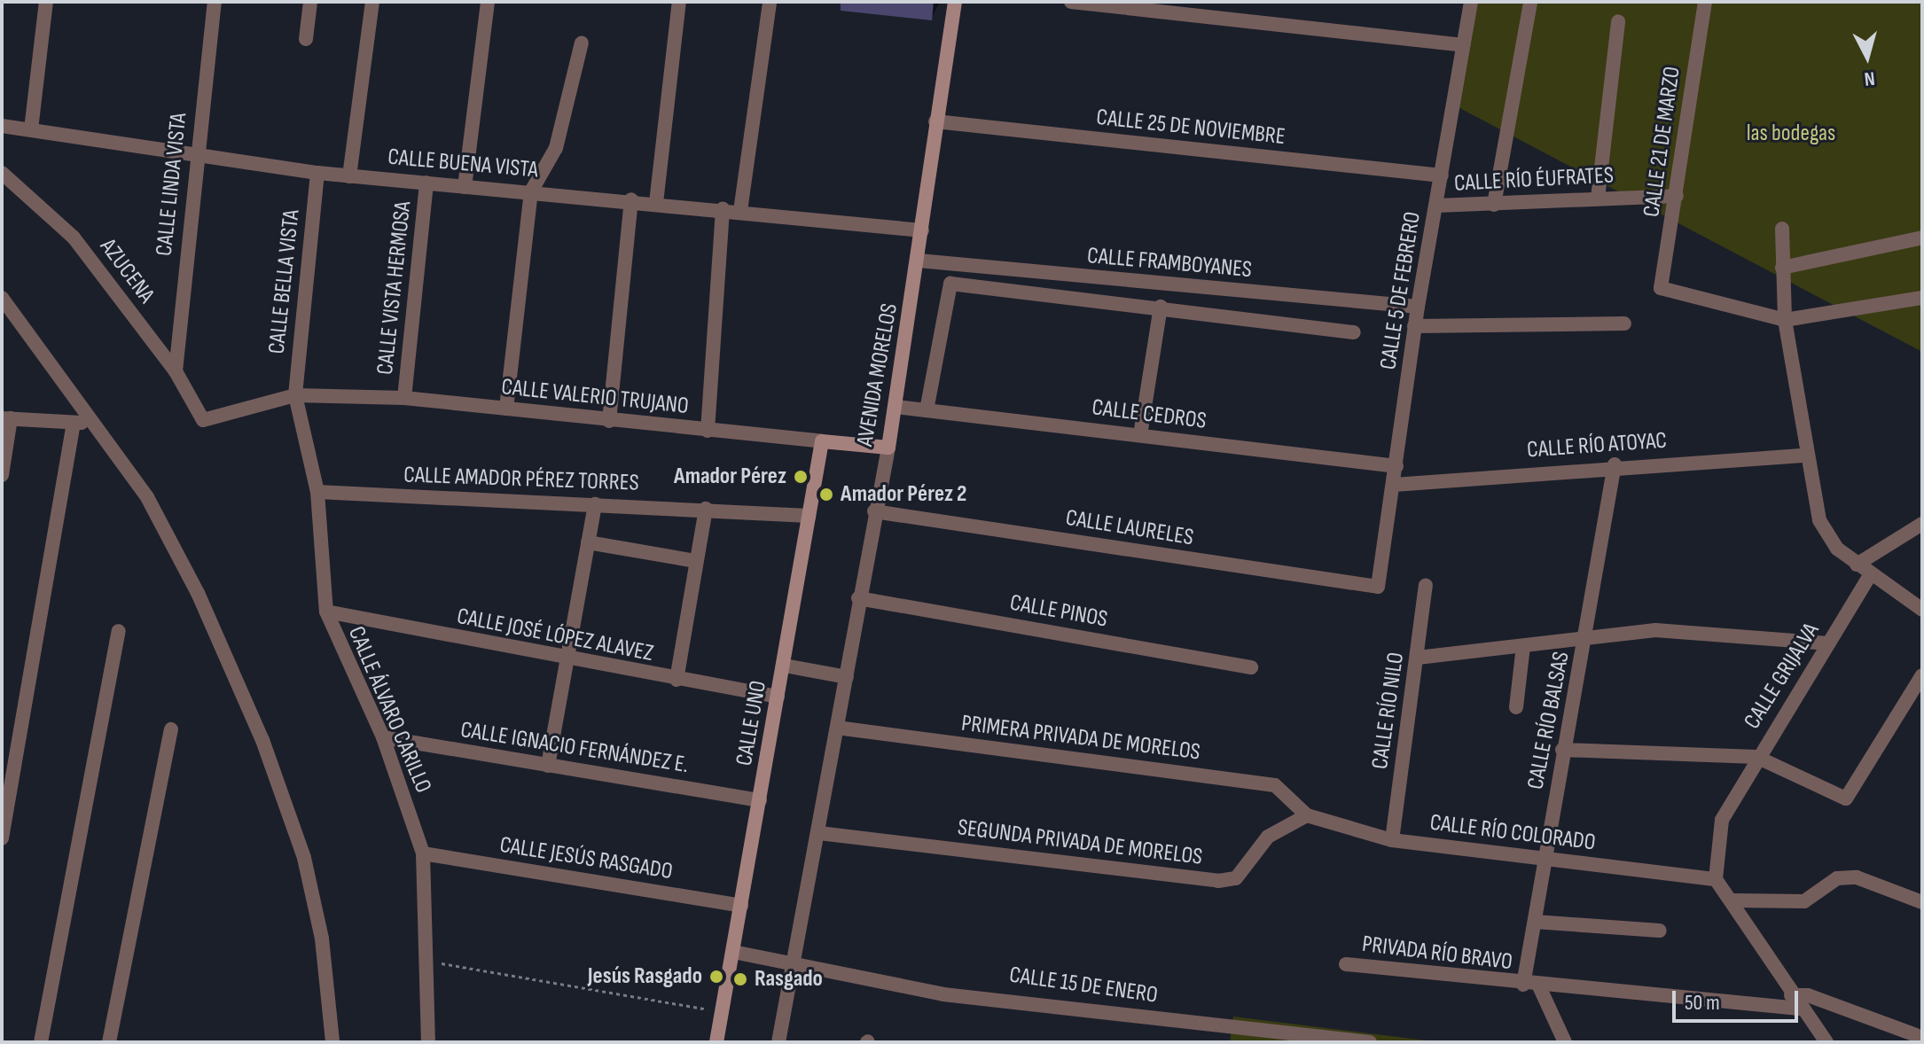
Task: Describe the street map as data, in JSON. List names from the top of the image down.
{
  "streets": {
    "street": [
      "CALLE 25 DE NOVIEMBRE",
      "CALLE 21 DE MARZO",
      "CALLE BUENA VISTA",
      "CALLE RÍO ÉUFRATES",
      "CALLE LINDA VISTA",
      "CALLE FRAMBOYANES",
      "AZUCENA",
      "CALLE BELLA VISTA",
      "CALLE VISTA HERMOSA",
      "CALLE 5 DE FEBRERO",
      "AVENIDA MORELOS",
      "CALLE VALERIO TRUJANO",
      "CALLE CEDROS",
      "CALLE RÍO ATOYAC",
      "CALLE AMADOR PÉREZ TORRES",
      "CALLE LAURELES",
      "CALLE PINOS",
      "CALLE JOSÉ LÓPEZ ALAVEZ",
      "CALLE GRIJALVA",
      "CALLE ÁLVARO CARILLO",
      "CALLE RÍO NILO",
      "CALLE RÍO BALSAS",
      "CALLE UNO",
      "PRIMERA PRIVADA DE MORELOS",
      "CALLE IGNACIO FERNÁNDEZ E.",
      "CALLE RÍO COLORADO",
      "SEGUNDA PRIVADA DE MORELOS",
      "CALLE JESÚS RASGADO",
      "PRIVADA RÍO BRAVO",
      "CALLE 15 DE ENERO"
    ]
  },
  "crossings": [
    ["CALLE 25 DE NOVIEMBRE", "CALLE 5 DE FEBRERO"],
    ["CALLE 25 DE NOVIEMBRE", "AVENIDA MORELOS"],
    ["CALLE 21 DE MARZO", "CALLE RÍO ÉUFRATES"],
    ["CALLE BUENA VISTA", "CALLE LINDA VISTA"],
    ["CALLE BUENA VISTA", "CALLE BELLA VISTA"],
    ["CALLE BUENA VISTA", "CALLE VISTA HERMOSA"],
    ["CALLE BUENA VISTA", "AVENIDA MORELOS"],
    ["CALLE RÍO ÉUFRATES", "CALLE 5 DE FEBRERO"],
    ["CALLE LINDA VISTA", "AZUCENA"],
    ["CALLE FRAMBOYANES", "CALLE 5 DE FEBRERO"],
    ["CALLE FRAMBOYANES", "AVENIDA MORELOS"],
    ["AZUCENA", "CALLE VALERIO TRUJANO"],
    ["CALLE BELLA VISTA", "CALLE VALERIO TRUJANO"],
    ["CALLE BELLA VISTA", "CALLE ÁLVARO CARILLO"],
    ["CALLE VISTA HERMOSA", "CALLE VALERIO TRUJANO"],
    ["CALLE 5 DE FEBRERO", "CALLE CEDROS"],
    ["CALLE 5 DE FEBRERO", "CALLE RÍO ATOYAC"],
    ["CALLE 5 DE FEBRERO", "CALLE LAURELES"],
    ["AVENIDA MORELOS", "CALLE VALERIO TRUJANO"],
    ["AVENIDA MORELOS", "CALLE CEDROS"],
    ["AVENIDA MORELOS", "CALLE LAURELES"],
    ["AVENIDA MORELOS", "CALLE PINOS"],
    ["AVENIDA MORELOS", "PRIMERA PRIVADA DE MORELOS"],
    ["AVENIDA MORELOS", "SEGUNDA PRIVADA DE MORELOS"],
    ["AVENIDA MORELOS", "CALLE 15 DE ENERO"],
    ["CALLE VALERIO TRUJANO", "CALLE ÁLVARO CARILLO"],
    ["CALLE VALERIO TRUJANO", "CALLE UNO"],
    ["CALLE RÍO ATOYAC", "CALLE RÍO BALSAS"],
    ["CALLE AMADOR PÉREZ TORRES", "CALLE ÁLVARO CARILLO"],
    ["CALLE AMADOR PÉREZ TORRES", "CALLE UNO"],
    ["CALLE JOSÉ LÓPEZ ALAVEZ", "CALLE ÁLVARO CARILLO"],
    ["CALLE JOSÉ LÓPEZ ALAVEZ", "CALLE UNO"],
    ["CALLE GRIJALVA", "CALLE RÍO COLORADO"],
    ["CALLE ÁLVARO CARILLO", "CALLE IGNACIO FERNÁNDEZ E."],
    ["CALLE ÁLVARO CARILLO", "CALLE JESÚS RASGADO"],
    ["CALLE RÍO NILO", "CALLE RÍO COLORADO"],
    ["CALLE RÍO BALSAS", "CALLE RÍO COLORADO"],
    ["CALLE RÍO BALSAS", "PRIVADA RÍO BRAVO"],
    ["CALLE UNO", "CALLE IGNACIO FERNÁNDEZ E."],
    ["CALLE UNO", "CALLE JESÚS RASGADO"],
    ["CALLE UNO", "CALLE 15 DE ENERO"],
    ["PRIMERA PRIVADA DE MORELOS", "CALLE RÍO COLORADO"],
    ["PRIMERA PRIVADA DE MORELOS", "SEGUNDA PRIVADA DE MORELOS"],
    ["CALLE RÍO COLORADO", "SEGUNDA PRIVADA DE MORELOS"]
  ],
  "parks": ["las bodegas"],
  "places": [
    "Amador Pérez",
    "Amador Pérez 2",
    "Jesús Rasgado",
    "Rasgado"
  ],
  "scale_bar": "50 m",
  "north": "bottom"
}
